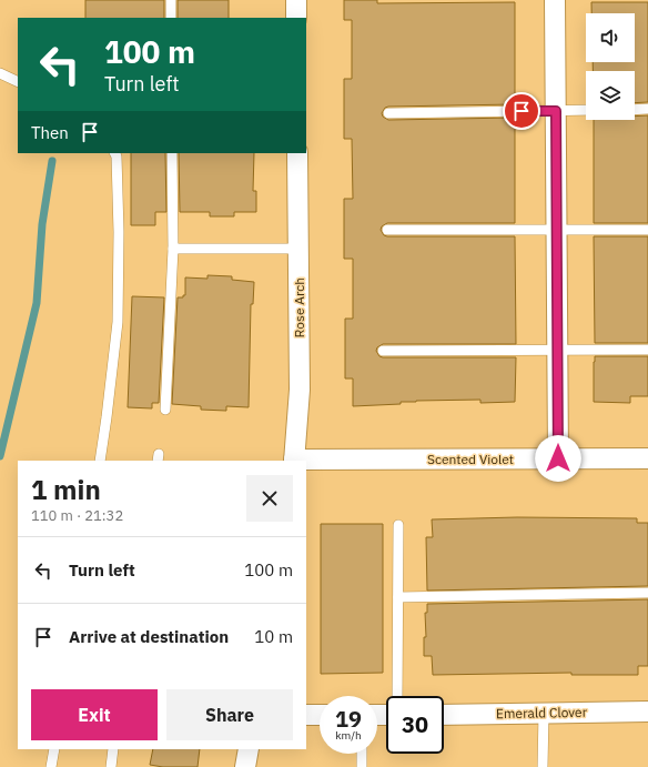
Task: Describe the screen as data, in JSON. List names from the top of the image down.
{
  "streets": {
    "street": ["Rose Arch", "Scented Violet", "Emerald Clover"]
  },
  "crossings": [
    ["Rose Arch", "Scented Violet"]
  ],
  "page": {
    "turn": ["100 m", "Turn left"],
    "then": "Then",
    "heading": ["1 min", "110 m · 21:32"],
    "list": [
      {
        "name": "Turn left",
        "value": "100 m"
      },
      {
        "name": "Arrive at destination",
        "value": "10 m"
      }
    ],
    "buttons": ["Exit", "Share"],
    "speed": "19 km/h",
    "limit": "30"
  }
}
